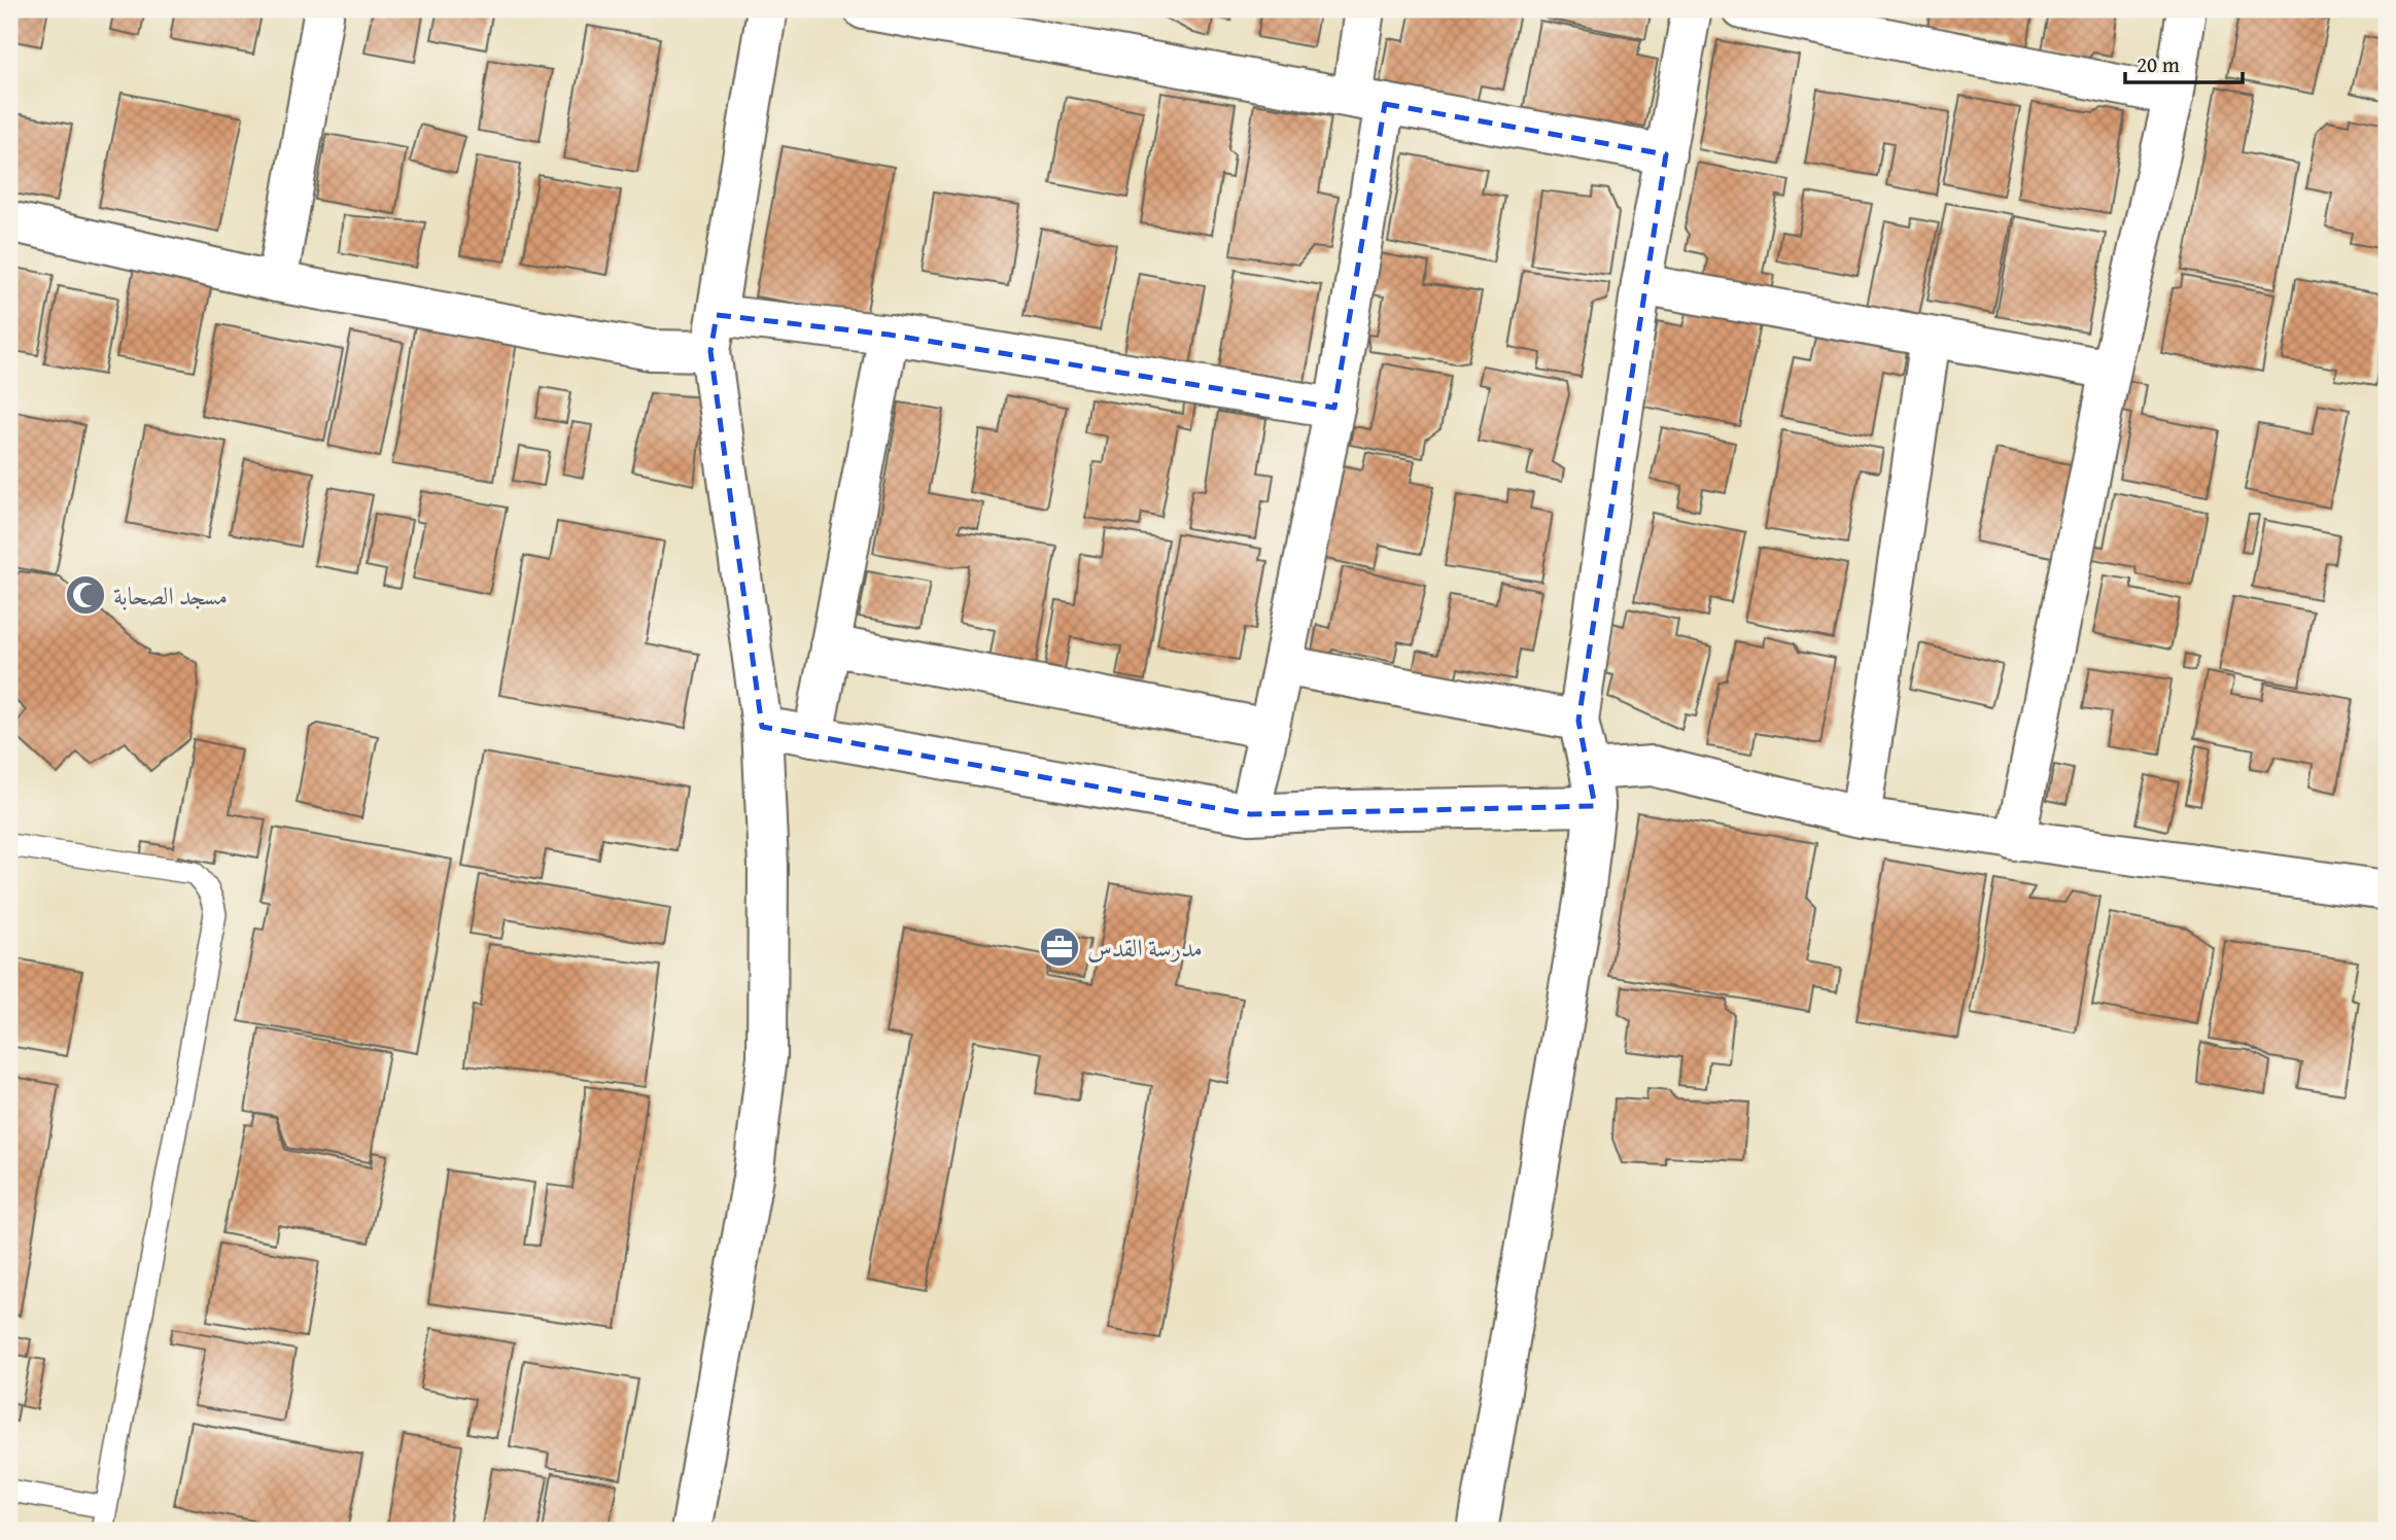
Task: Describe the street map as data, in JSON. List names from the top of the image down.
{
  "places": {
    "mosque": ["مسجد الصحابة"],
    "office": ["مدرسة القدس"]
  },
  "scale_bar": "20 m"
}
